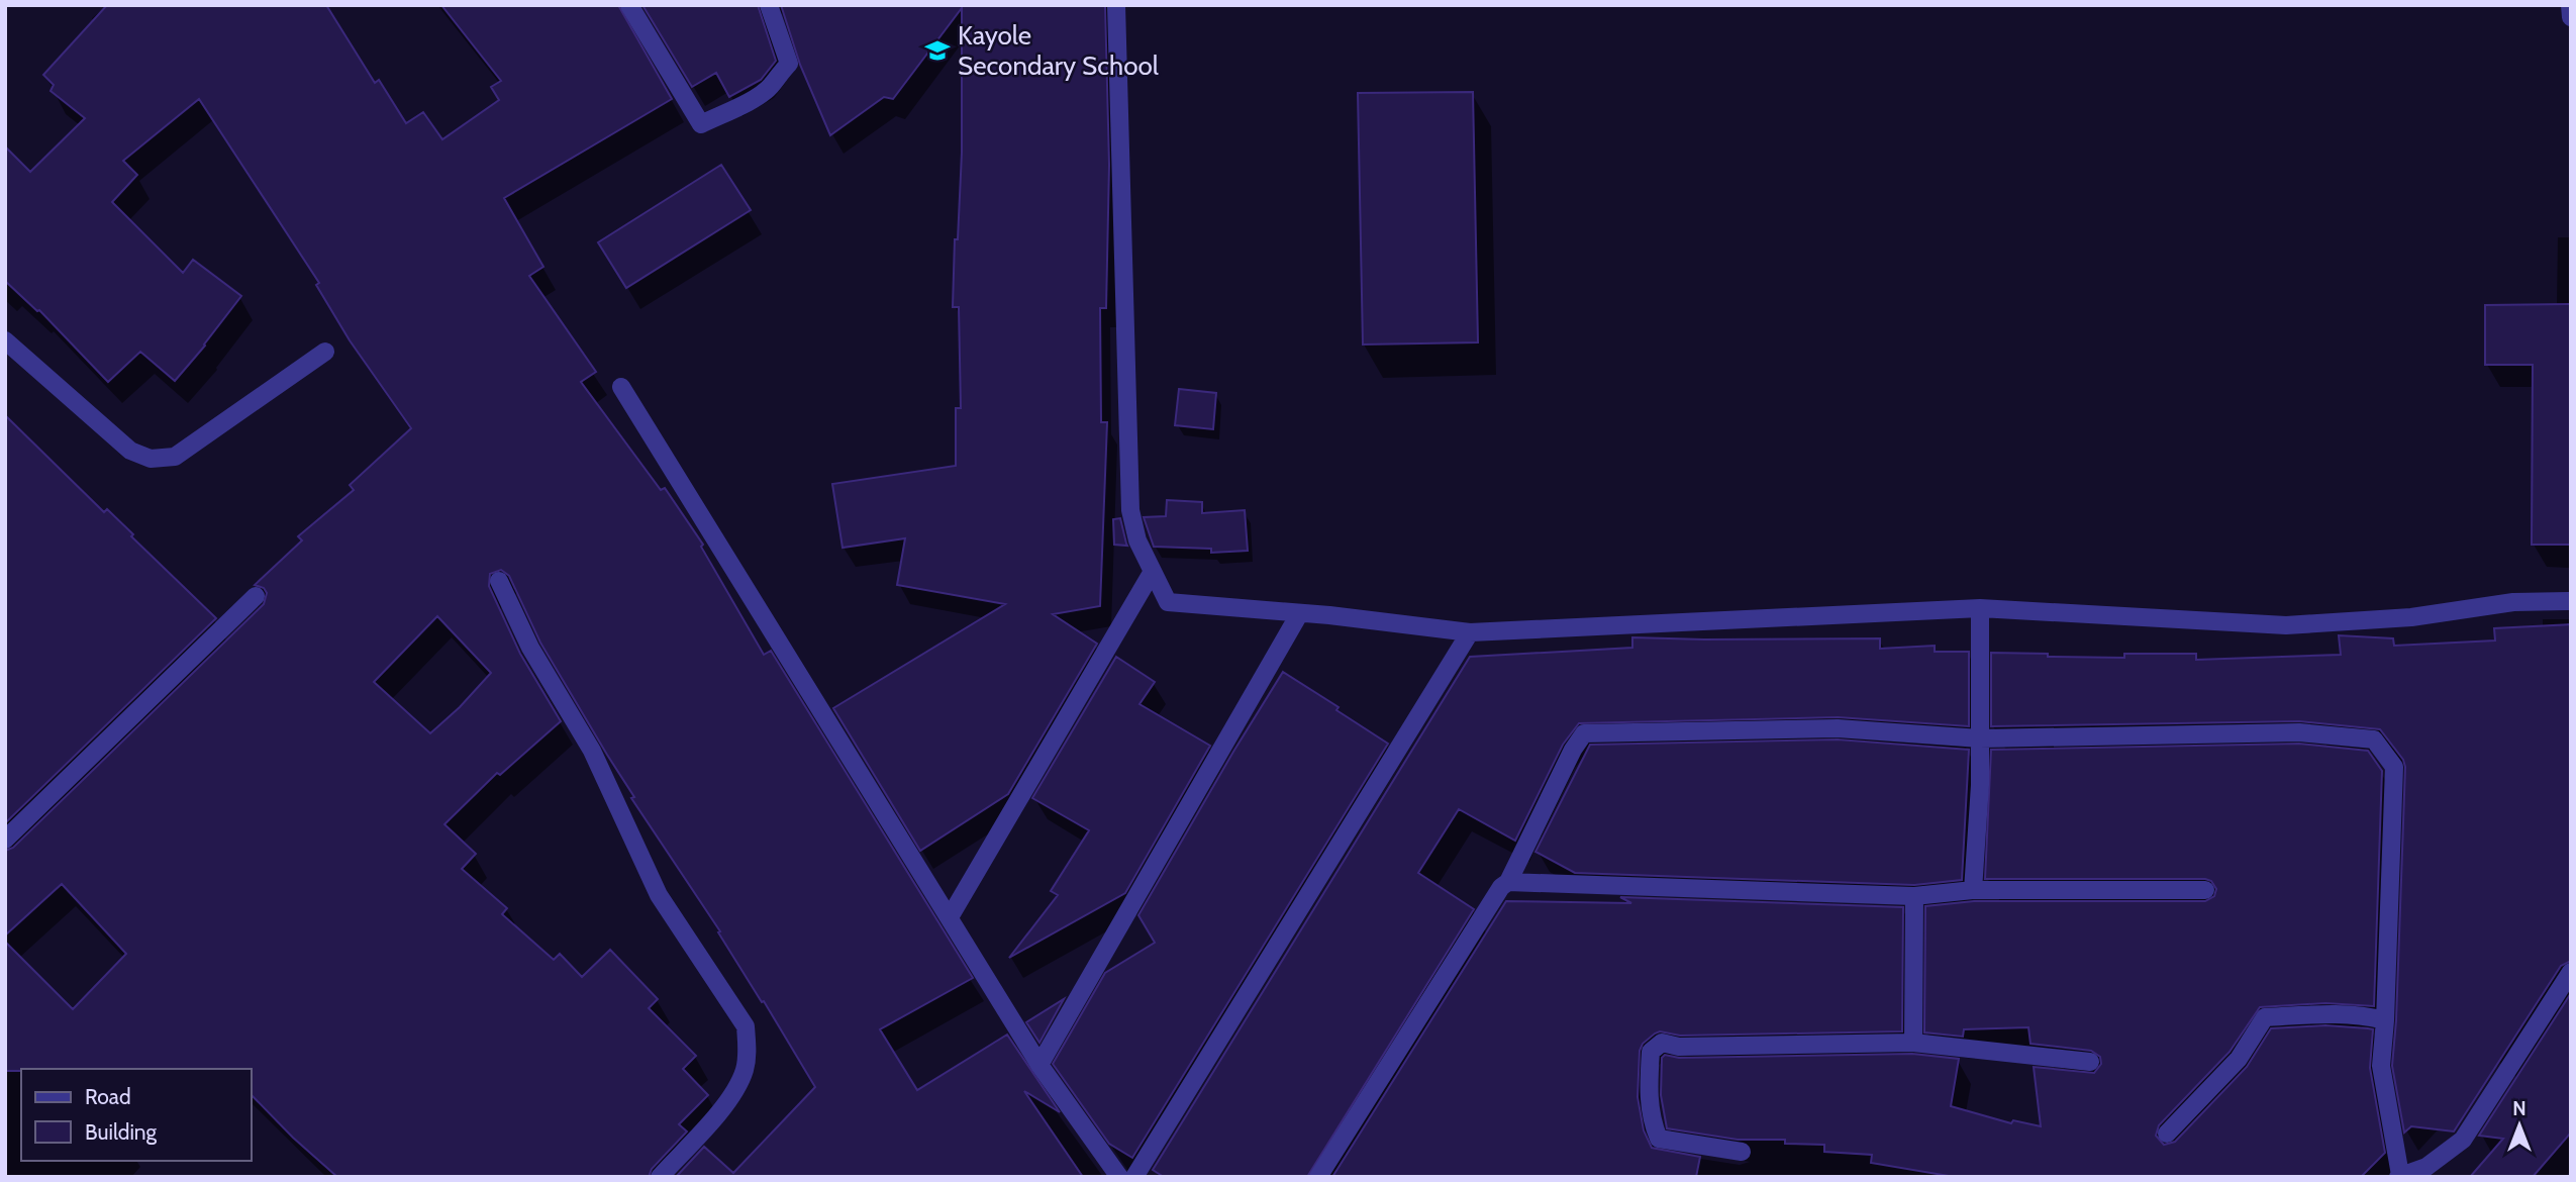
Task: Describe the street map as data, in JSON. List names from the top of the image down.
{
  "places": {
    "school or university": ["Kayole Secondary School"]
  },
  "legend": ["Road", "Building"],
  "north": "top"
}
